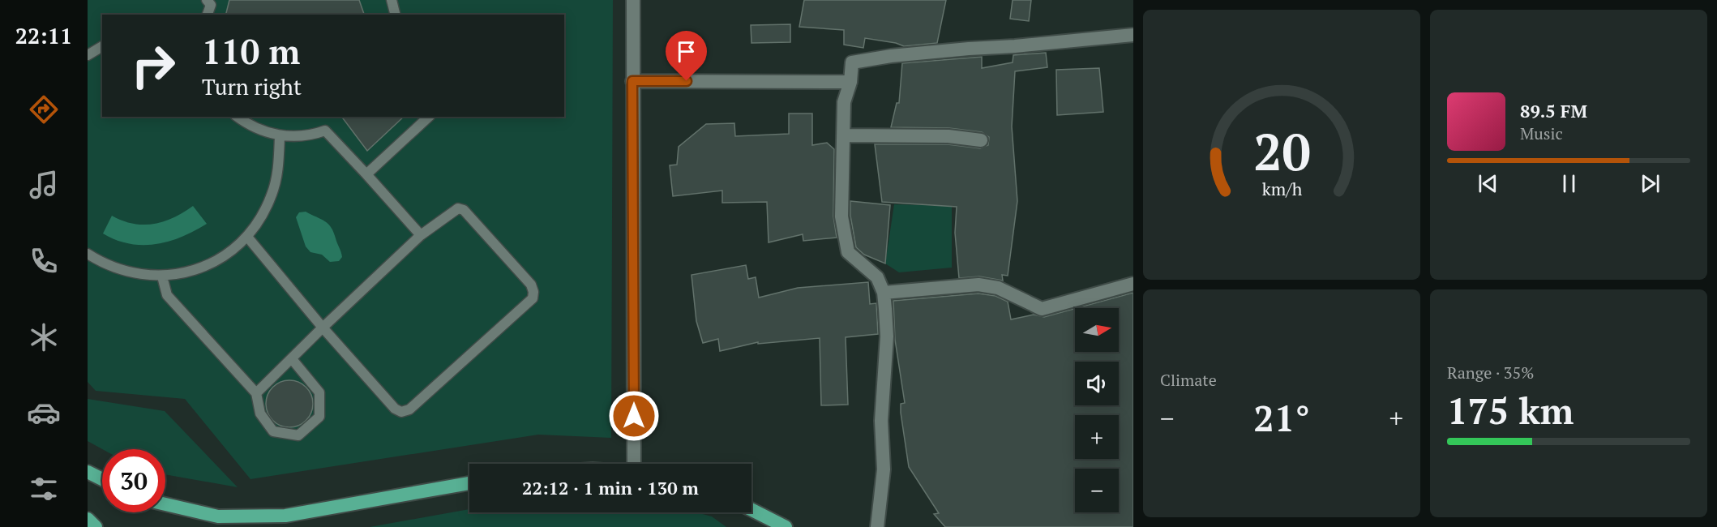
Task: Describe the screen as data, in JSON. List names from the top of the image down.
{
  "north": "right",
  "page": {
    "tabs": "22:11",
    "turn": ["110 m", "Turn right"],
    "song": ["89.5 FM", "Music"],
    "tile": [
      "Climate",
      ["Range · 35%", "175 km"]
    ],
    "map_buttons": ["+", "−"],
    "heat": ["−", "21°", "+"],
    "limit": "30",
    "trip": "22:12 · 1 min · 130 m",
    "gauge": ["20", "km/h"]
  }
}
